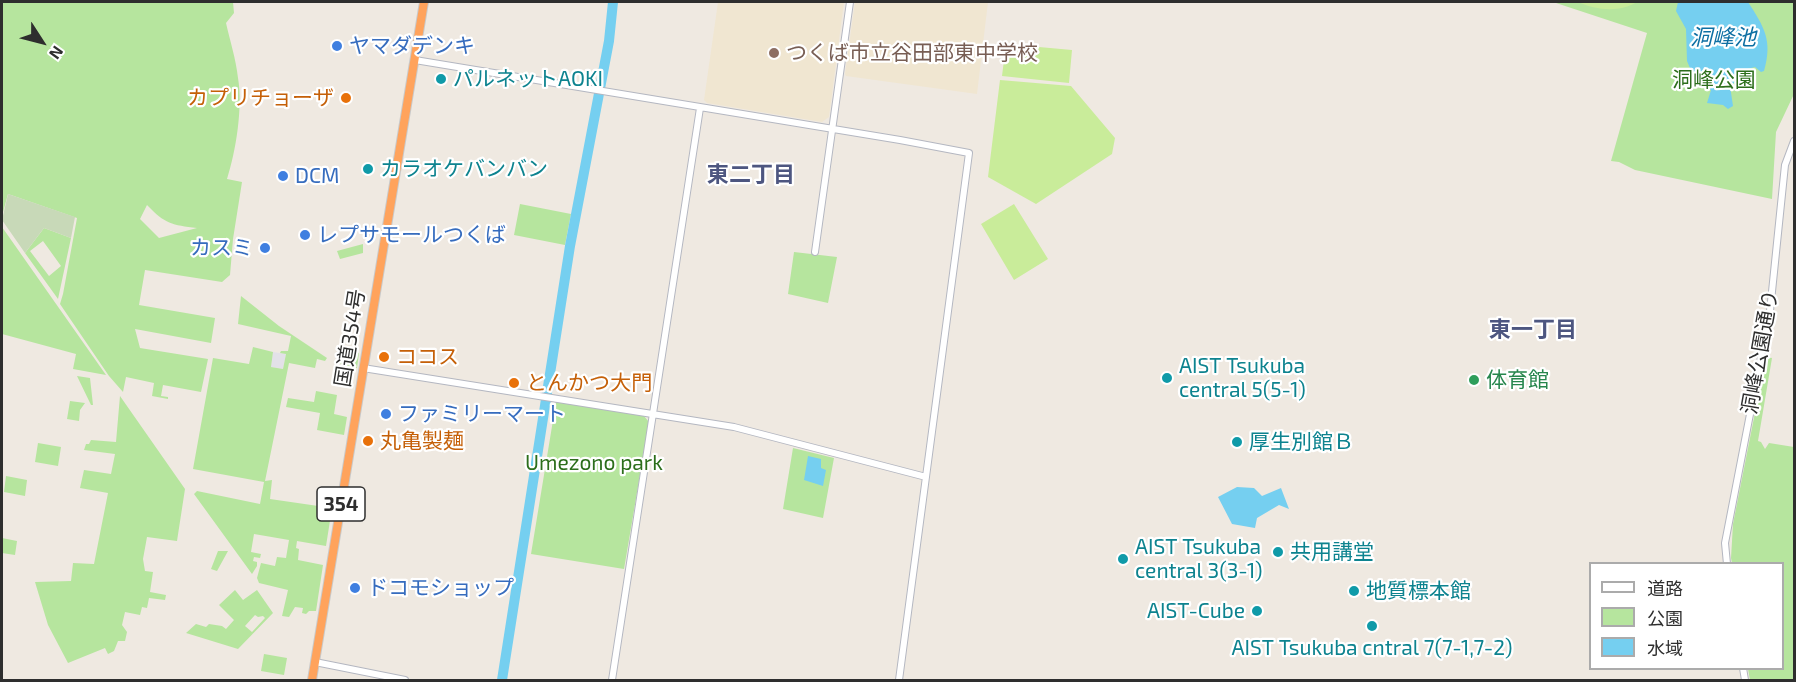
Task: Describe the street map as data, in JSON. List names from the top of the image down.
{
  "streets": {
    "highway": ["国道354号", "354"],
    "street": ["洞峰公園通り"]
  },
  "districts": ["東二丁目", "東一丁目"],
  "water": ["洞峰池"],
  "parks": ["洞峰公園", "Umezono park"],
  "places": [
    "ヤマダデンキ",
    "つくば市立谷田部東中学校",
    "パルネットAOKI",
    "カプリチョーザ",
    "カラオケバンバン",
    "DCM",
    "レプサモールつくば",
    "カスミ",
    "ココス",
    "AIST Tsukuba central 5(5-1)",
    "体育館",
    "とんかつ大門",
    "ファミリーマート",
    "丸亀製麺",
    "厚生別館Ｂ",
    "共用講堂",
    "AIST Tsukuba central 3(3-1)",
    "ドコモショップ",
    "地質標本館",
    "AIST-Cube",
    "AIST Tsukuba cntral 7(7-1,7-2)"
  ],
  "legend": ["道路", "公園", "水域"],
  "north": "bottom right"
}
